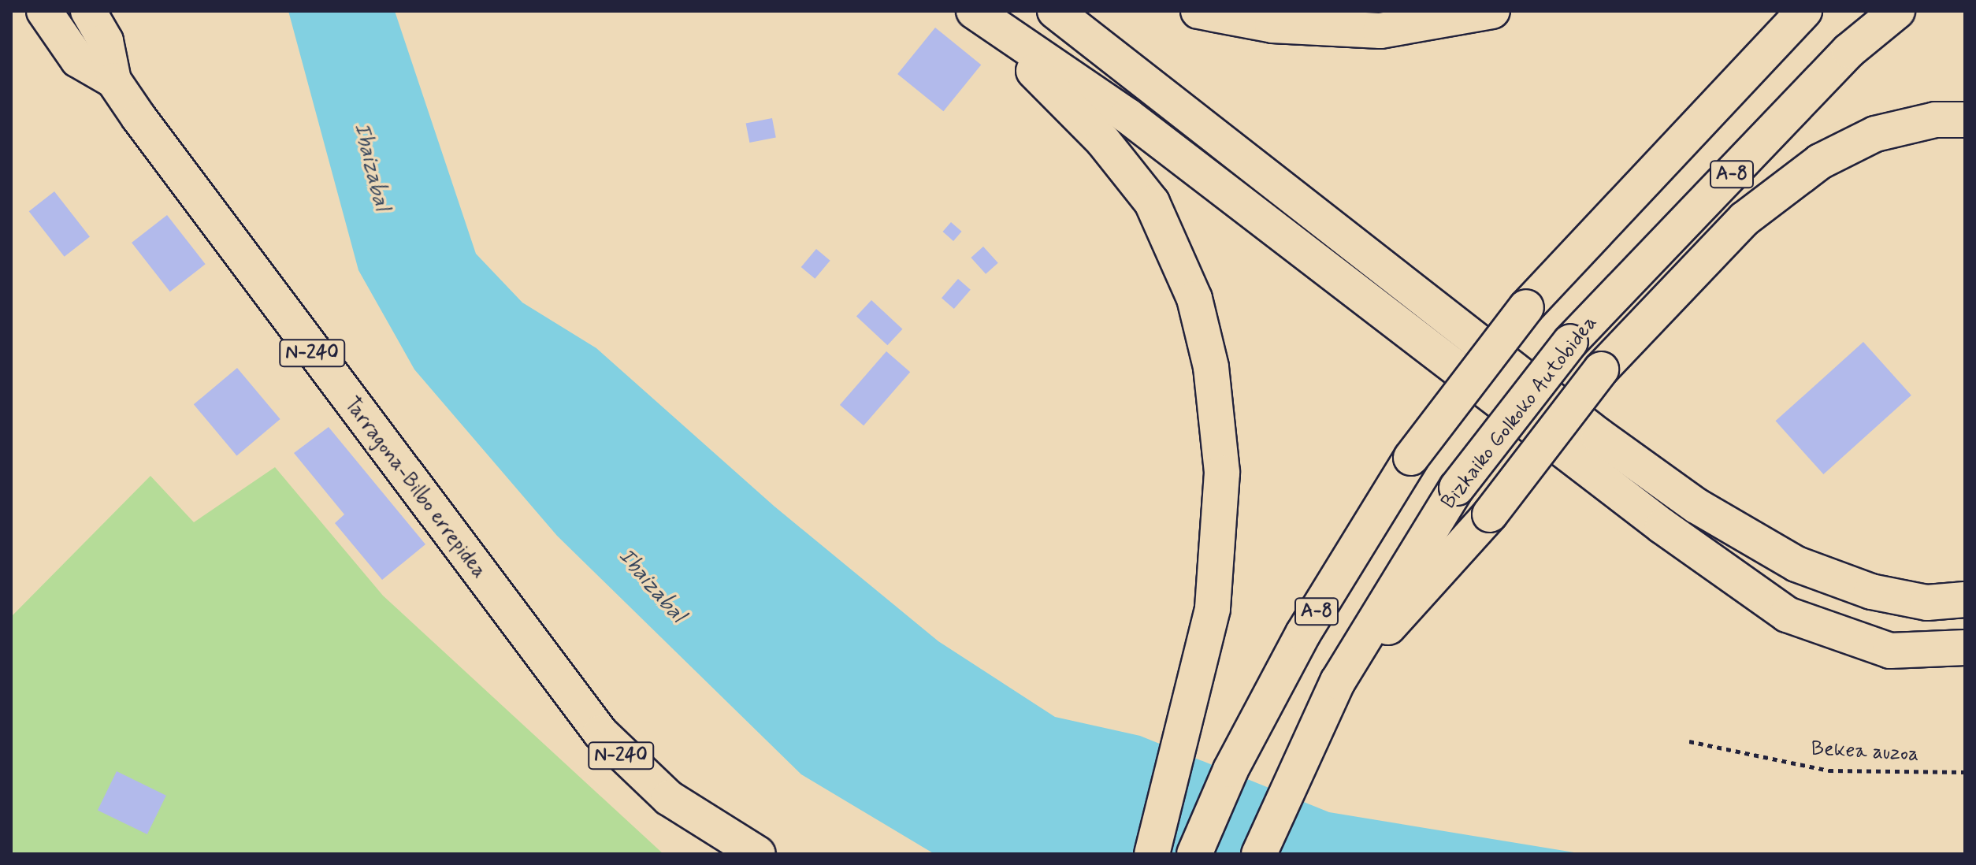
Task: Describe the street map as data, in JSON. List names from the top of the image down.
{
  "streets": {
    "highway": [
      "A-8",
      "N-240",
      "Bizkaiko Golkoko Autobidea",
      "Tarragona-Bilbo errepidea"
    ],
    "path": ["Bekea auzoa"]
  },
  "water": ["Ibaizabal"]
}
